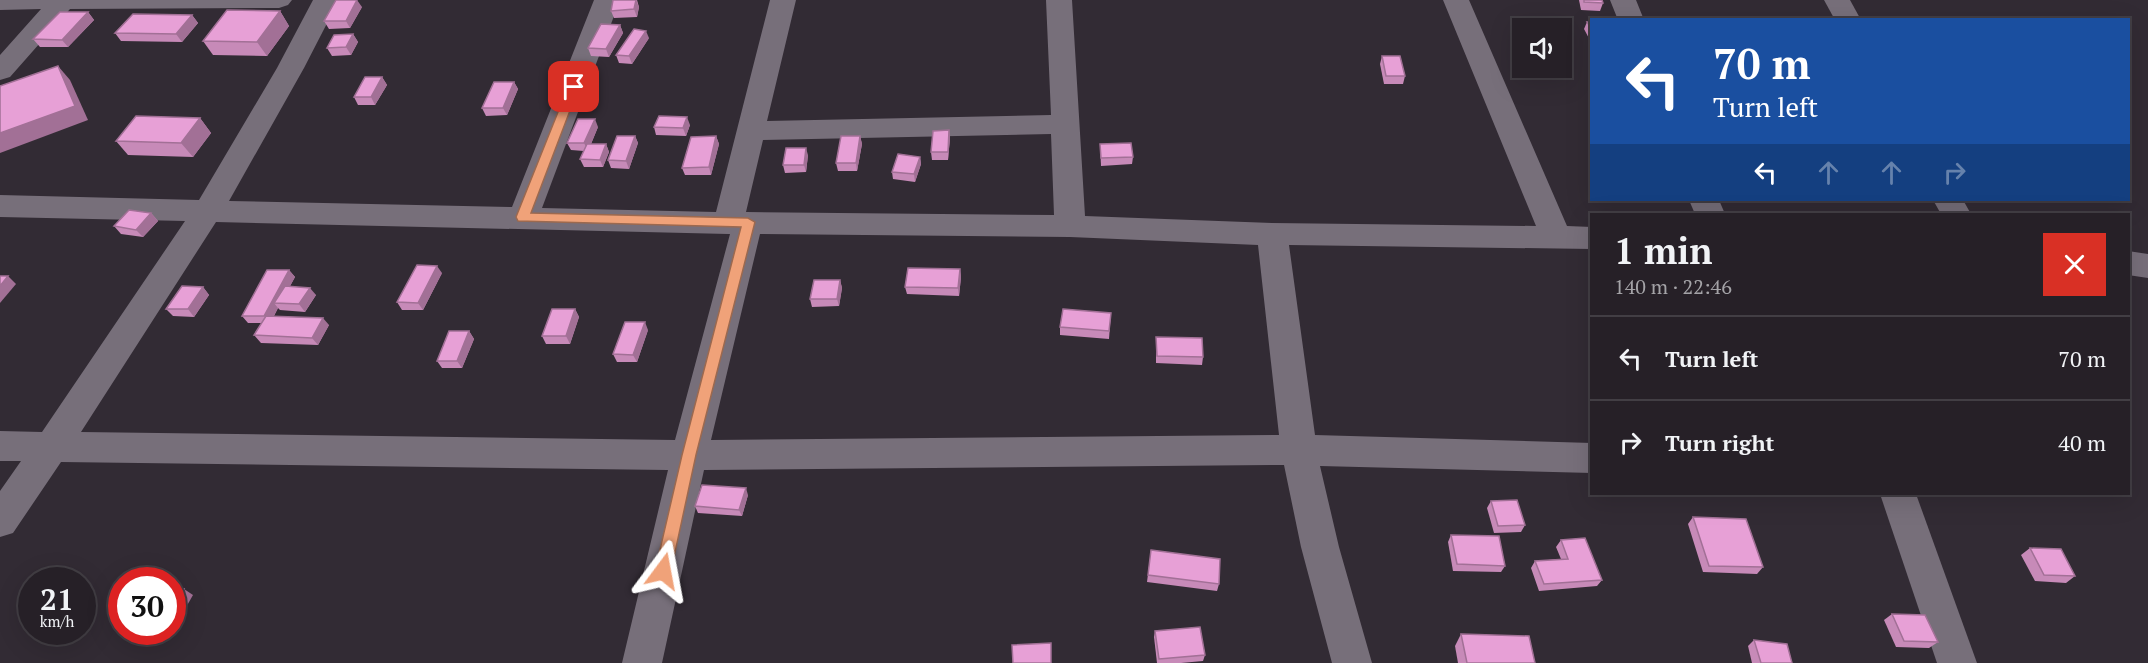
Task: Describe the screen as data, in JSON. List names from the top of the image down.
{
  "page": {
    "turn": ["70 m", "Turn left"],
    "heading": ["1 min", "140 m · 22:46"],
    "list": [
      {
        "name": "Turn left",
        "value": "70 m"
      },
      {
        "name": "Turn right",
        "value": "40 m"
      }
    ],
    "speed": "21 km/h",
    "limit": "30"
  }
}
